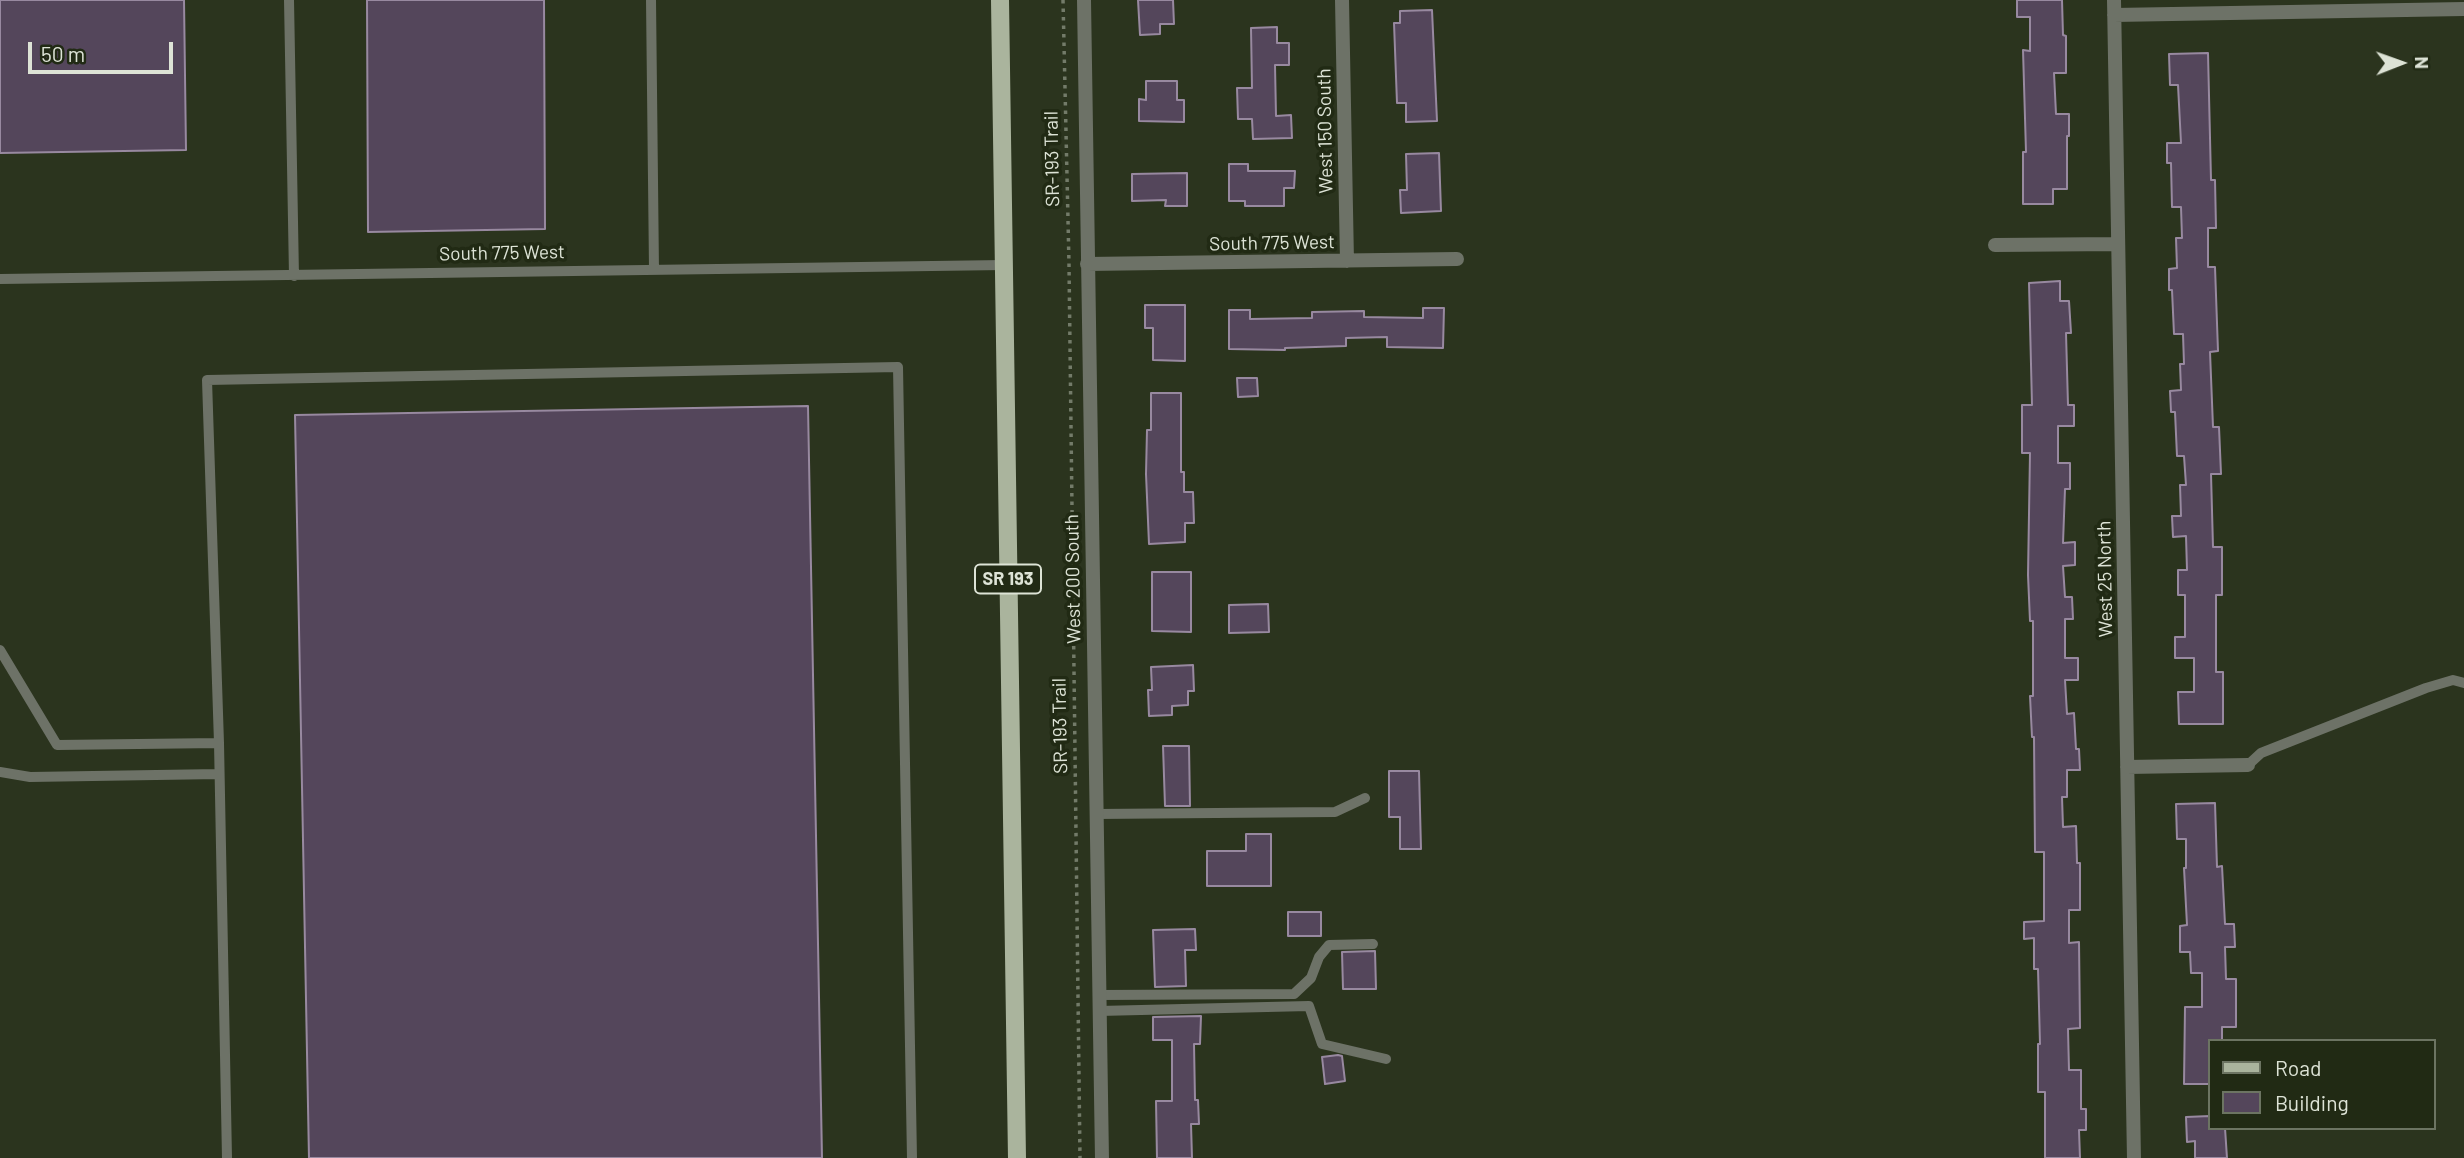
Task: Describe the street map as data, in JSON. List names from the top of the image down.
{
  "streets": {
    "main road": ["SR 193"],
    "street": [
      "West 150 South",
      "South 775 West",
      "West 200 South",
      "West 25 North"
    ],
    "path": ["SR-193 Trail"]
  },
  "crossings": [
    ["West 150 South", "South 775 West"],
    ["South 775 West", "SR 193"],
    ["South 775 West", "West 200 South"]
  ],
  "legend": ["Road", "Building"],
  "scale_bar": "50 m",
  "north": "right"
}
